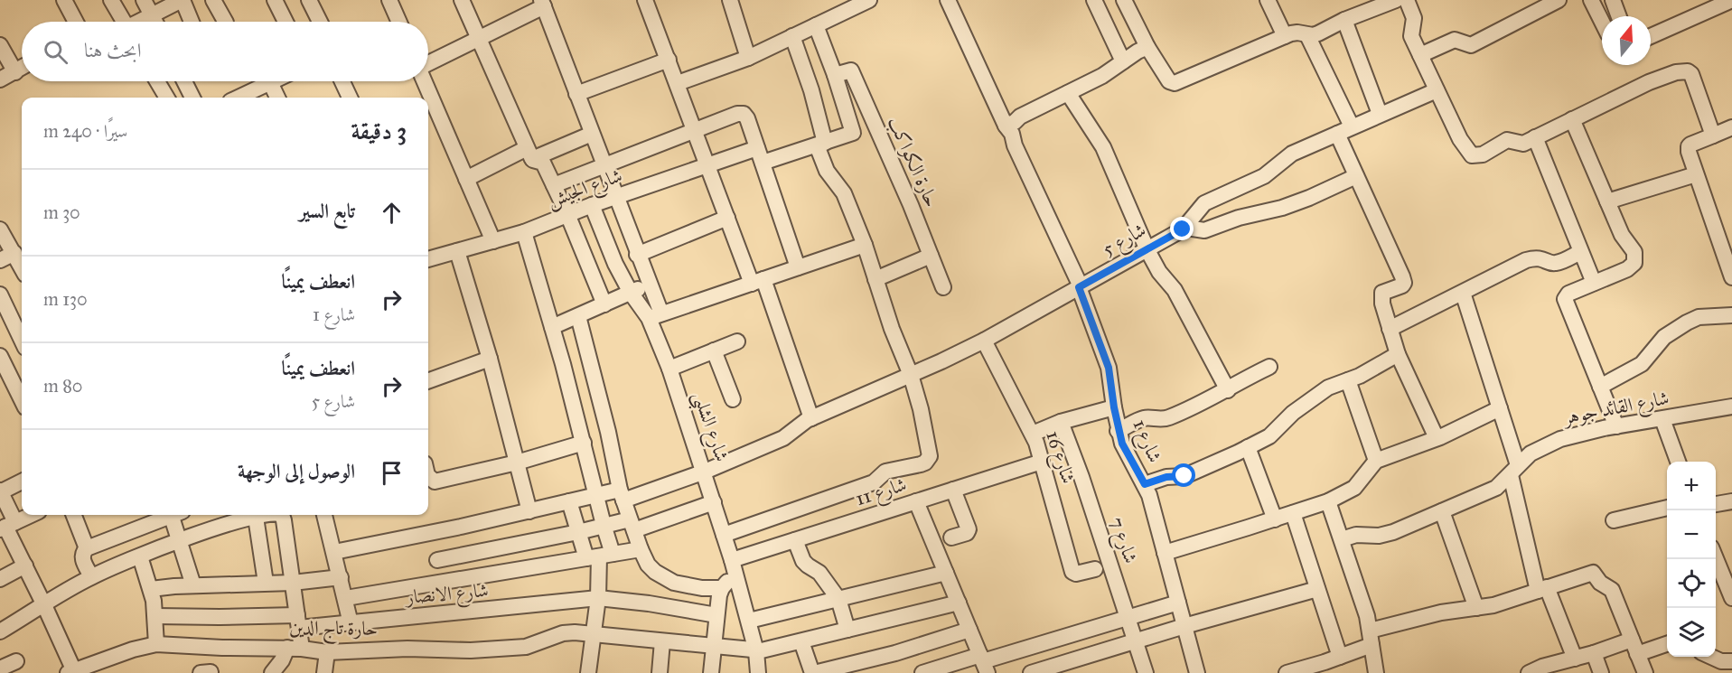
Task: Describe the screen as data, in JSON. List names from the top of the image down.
{
  "streets": {
    "street": [
      "حارة الكواكب",
      "شارع الجيش",
      "شارع 5",
      "شارع القائد جوهر",
      "شارع الشلبى",
      "شارع 1",
      "شارع 16",
      "شارع 11",
      "شارع 7",
      "شارع الانصار",
      "حارة تاج الدين"
    ]
  },
  "crossings": [
    ["حارة الكواكب", "شارع الجيش"],
    ["شارع الجيش", "شارع الشلبى"],
    ["شارع 5", "شارع الشلبى"],
    ["شارع 5", "شارع 1"],
    ["شارع 5", "شارع 16"],
    ["شارع الشلبى", "شارع 11"],
    ["شارع الشلبى", "حارة تاج الدين"],
    ["شارع 16", "شارع 11"]
  ],
  "north": "top",
  "page": {
    "search": "ابحث هنا",
    "heading": ["3 دقيقة", "سيرًا · 240 m"],
    "list": [
      ["تابع السير", "30 m"],
      ["انعطف يمينًا", "شارع 1", "130 m"],
      ["انعطف يمينًا", "شارع 5", "80 m"],
      "الوصول إلى الوجهة"
    ],
    "map_buttons": ["+", "−"]
  }
}
